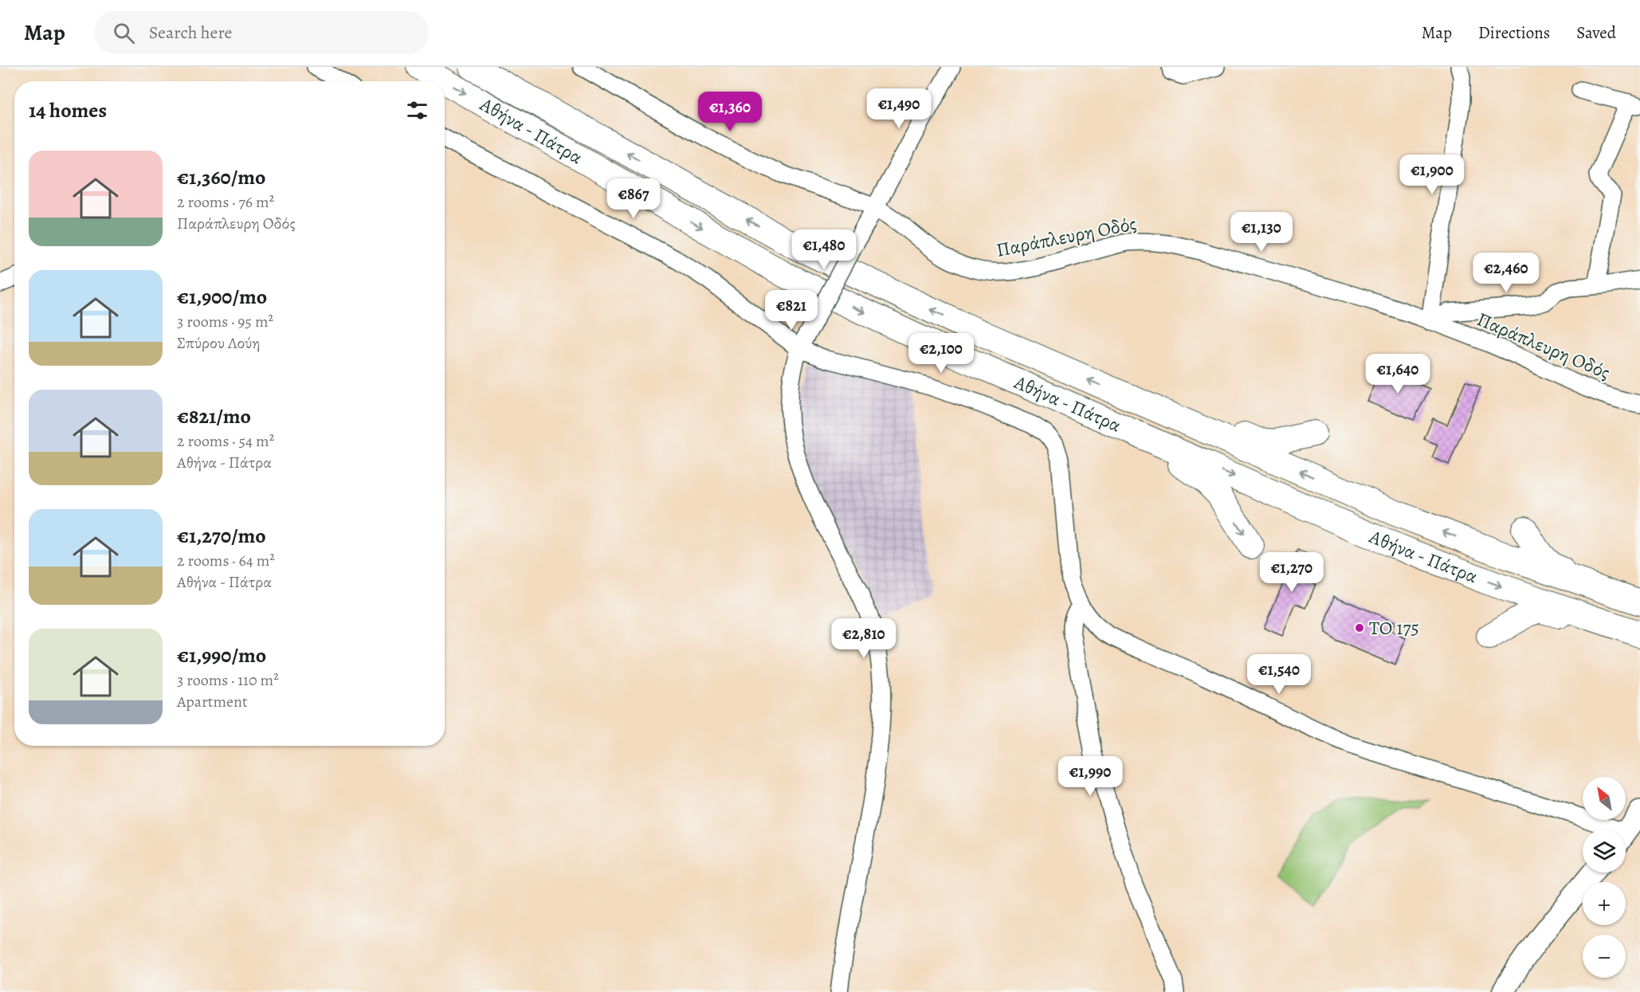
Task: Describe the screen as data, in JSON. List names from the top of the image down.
{
  "streets": {
    "highway": ["Αθήνα - Πάτρα"],
    "street": ["Παράπλευρη Οδός"]
  },
  "places": ["TO 175"],
  "north": "top left",
  "page": {
    "header": "Map",
    "search": "Search here",
    "nav": ["Map", "Directions", "Saved"],
    "heading": "14 homes",
    "price": [
      "€1,490",
      "€1,360",
      "€1,900",
      "€867",
      "€1,130",
      "€1,480",
      "€2,460",
      "€821",
      "€2,100",
      "€1,640",
      "€1,270",
      "€2,810",
      "€1,540",
      "€1,990"
    ],
    "list": [
      {
        "name": "€1,360/mo",
        "note": "2 rooms · 76 m² · Παράπλευρη Οδός"
      },
      {
        "name": "€1,900/mo",
        "note": "3 rooms · 95 m² · Σπύρου Λούη"
      },
      {
        "name": "€821/mo",
        "note": "2 rooms · 54 m² · Αθήνα - Πάτρα"
      },
      {
        "name": "€1,270/mo",
        "note": "2 rooms · 64 m² · Αθήνα - Πάτρα"
      },
      {
        "name": "€1,990/mo",
        "note": "3 rooms · 110 m² · Apartment"
      }
    ],
    "map_buttons": ["+", "−"]
  }
}
